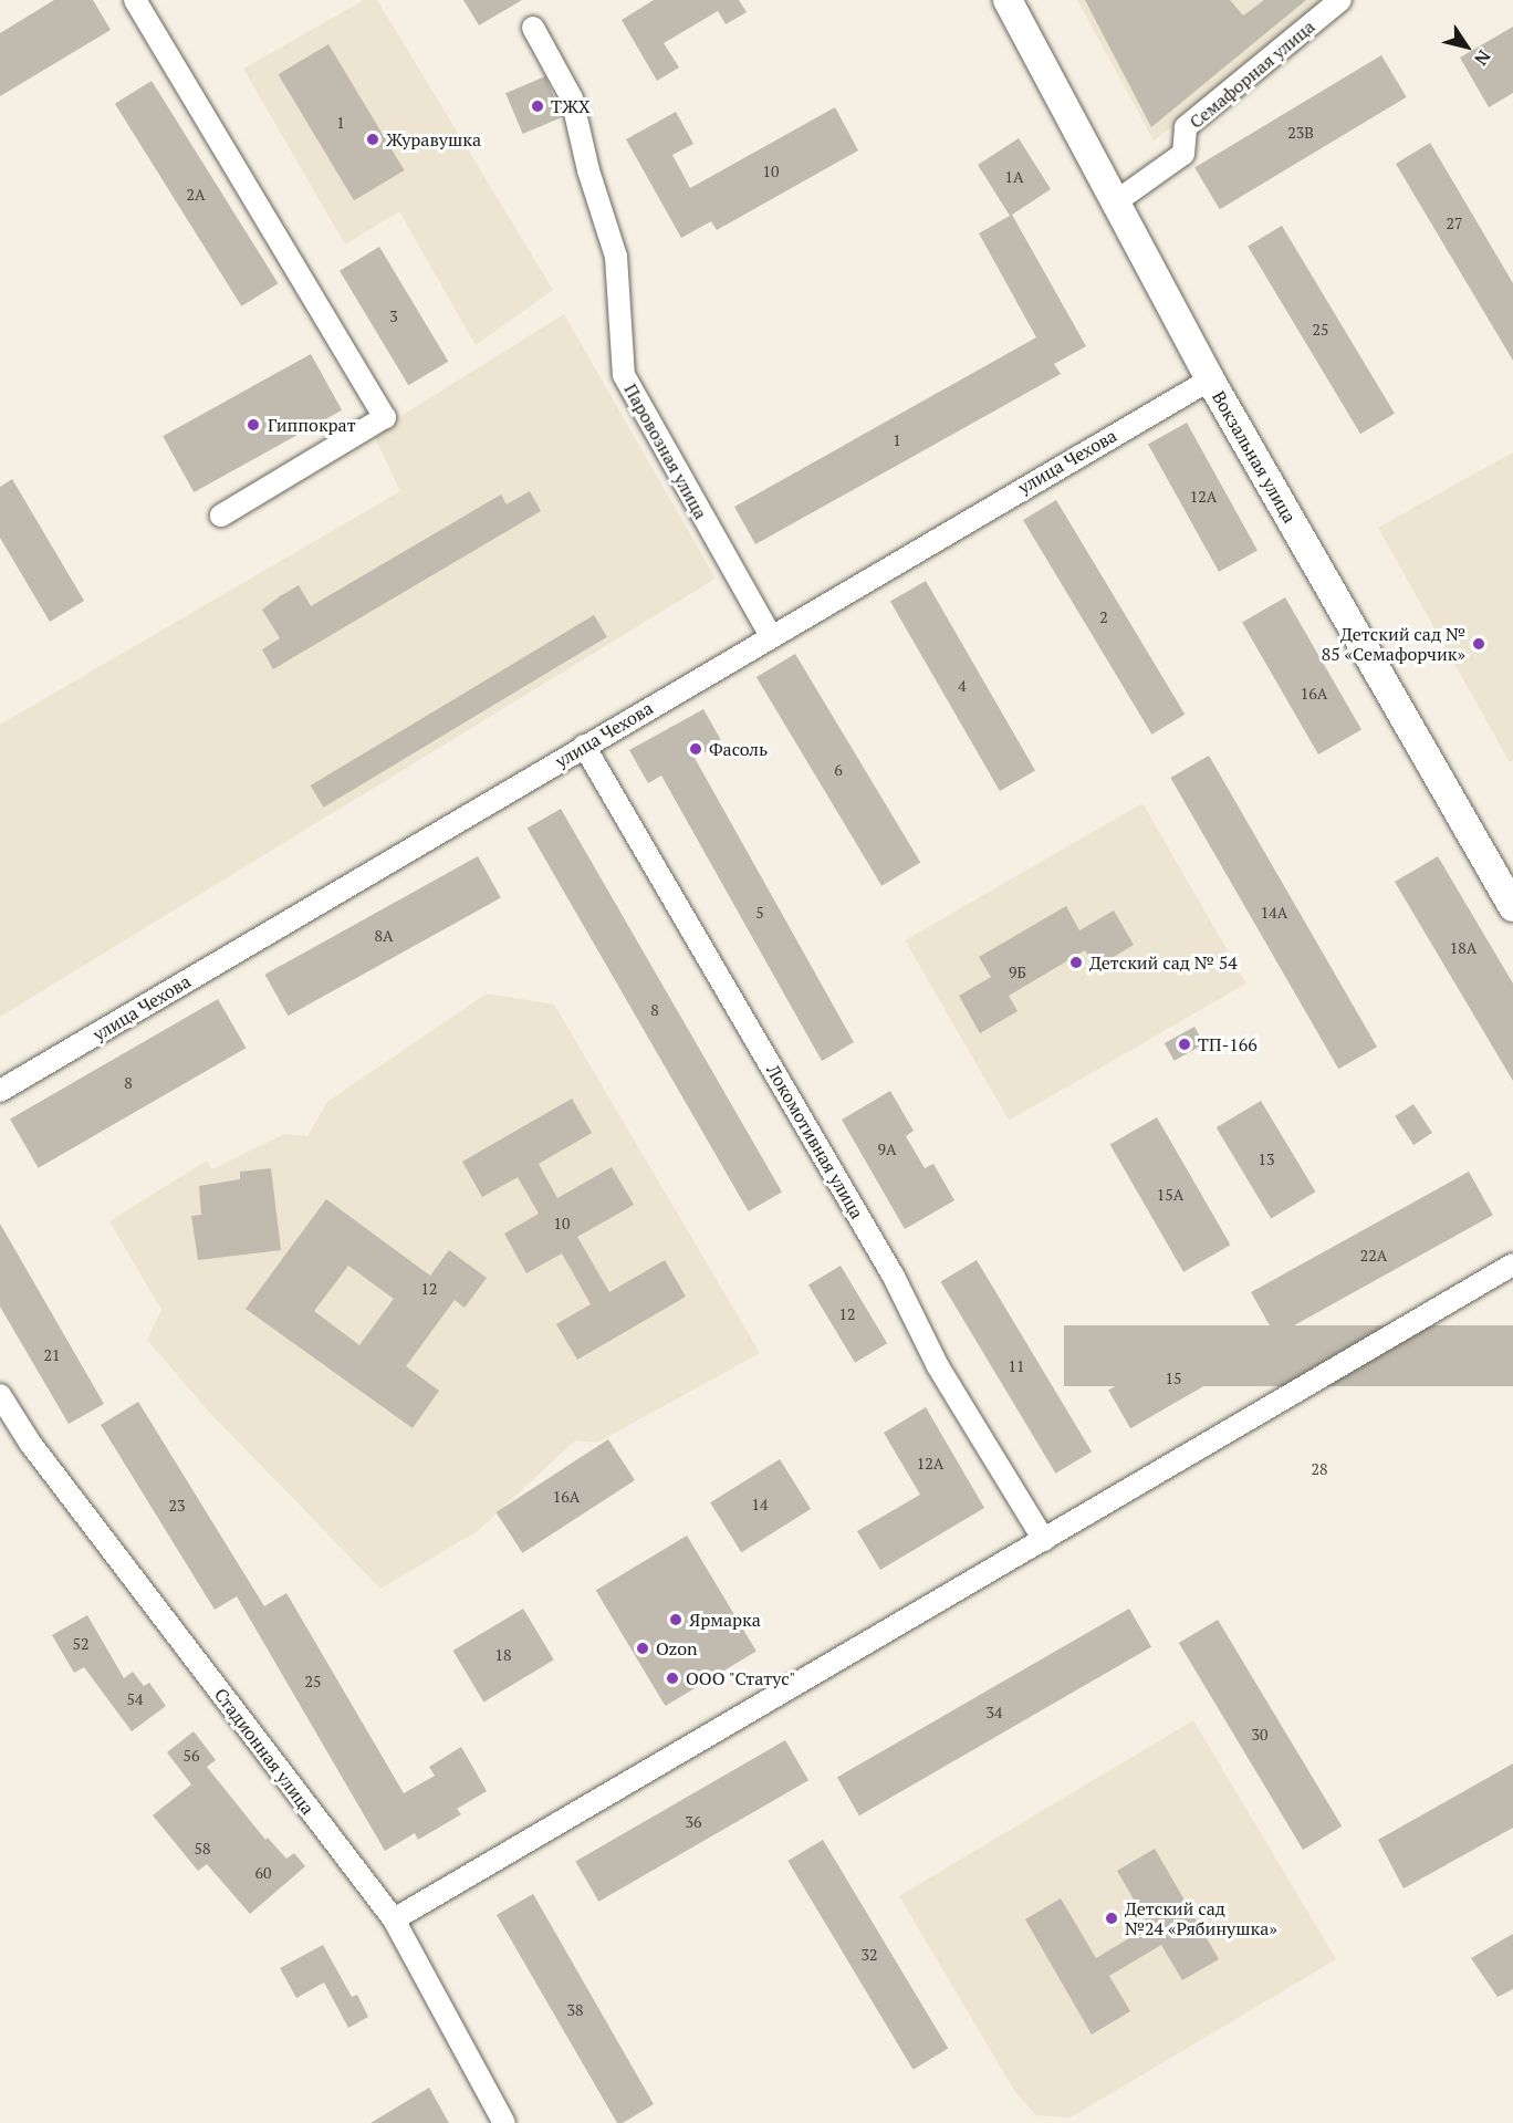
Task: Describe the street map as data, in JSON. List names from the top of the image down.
{
  "streets": {
    "main road": ["Вокзальная улица"],
    "street": [
      "Семафорная улица",
      "Паровозная улица",
      "улица Чехова",
      "Локомотивная улица",
      "Стадионная улица"
    ]
  },
  "crossings": [
    ["Семафорная улица", "Вокзальная улица"],
    ["Паровозная улица", "улица Чехова"],
    ["Вокзальная улица", "улица Чехова"],
    ["улица Чехова", "Локомотивная улица"]
  ],
  "places": [
    "ТЖХ",
    "Журавушка",
    "Гиппократ",
    "Детский сад № 85 «Семафорчик»",
    "Фасоль",
    "Детский сад № 54",
    "ТП-166",
    "Ярмарка",
    "Ozon",
    "ООО \"Статус\"",
    "Детский сад №24 «Рябинушка»"
  ],
  "house_numbers": [
    "1",
    "23В",
    "10",
    "1А",
    "2А",
    "27",
    "3",
    "25",
    "1",
    "12А",
    "2",
    "4",
    "16А",
    "6",
    "5",
    "14А",
    "8А",
    "18А",
    "9Б",
    "8",
    "8",
    "9А",
    "13",
    "15А",
    "10",
    "22А",
    "12",
    "12",
    "21",
    "11",
    "15",
    "12А",
    "28",
    "16А",
    "14",
    "23",
    "52",
    "18",
    "25",
    "54",
    "34",
    "30",
    "56",
    "36",
    "58",
    "60",
    "32",
    "38"
  ],
  "north": "bottom right"
}
